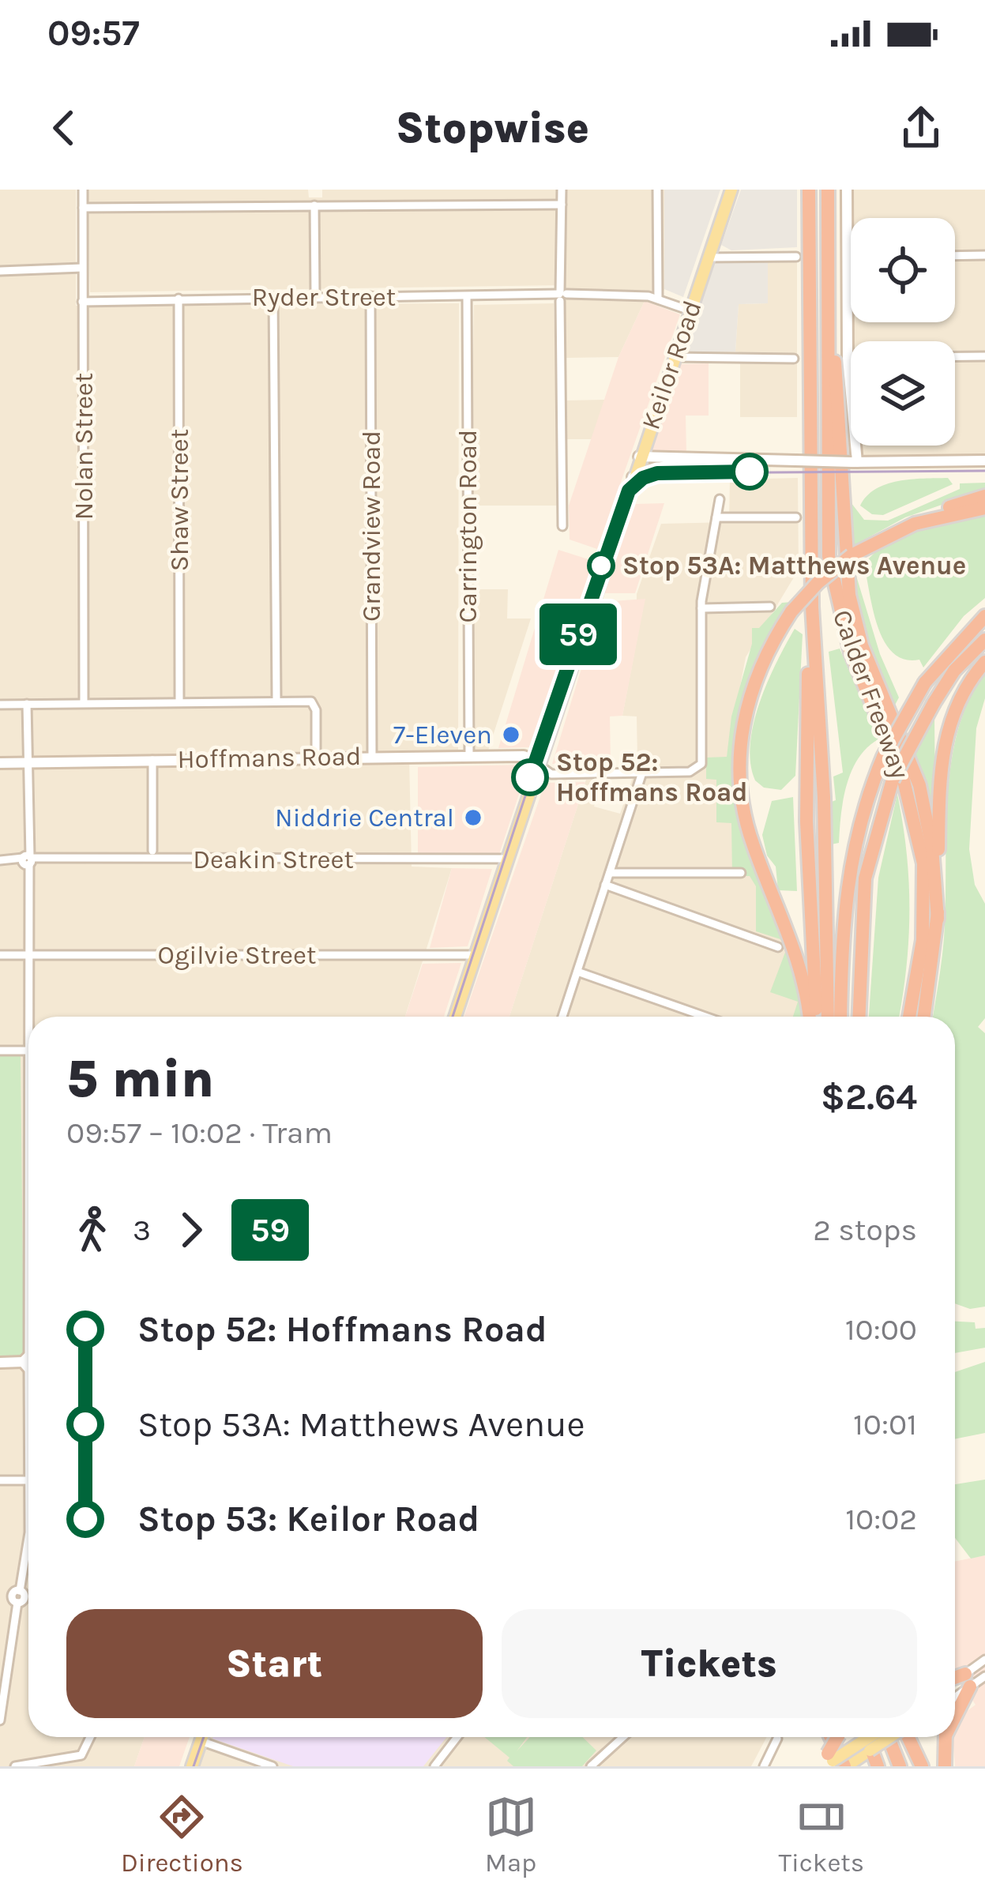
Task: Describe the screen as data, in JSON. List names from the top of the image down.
{
  "streets": {
    "highway": ["Calder Freeway"],
    "main road": ["Keilor Road", "Hoffmans Road"],
    "street": [
      "Ryder Street",
      "Nolan Street",
      "Shaw Street",
      "Grandview Road",
      "Carrington Road",
      "Deakin Street",
      "Ogilvie Street"
    ]
  },
  "crossings": [
    ["Ryder Street", "Keilor Road"],
    ["Ryder Street", "Nolan Street"],
    ["Ryder Street", "Shaw Street"],
    ["Ryder Street", "Grandview Road"],
    ["Ryder Street", "Carrington Road"],
    ["Keilor Road", "Hoffmans Road"],
    ["Keilor Road", "Deakin Street"],
    ["Keilor Road", "Ogilvie Street"],
    ["Grandview Road", "Hoffmans Road"],
    ["Carrington Road", "Hoffmans Road"]
  ],
  "places": [
    "Stop 53A: Matthews Avenue",
    "7-Eleven",
    "Stop 52: Hoffmans Road",
    "Niddrie Central"
  ],
  "lines": ["tram line 59"],
  "page": {
    "status": "09:57",
    "header": "Stopwise",
    "on_map": "59",
    "heading": ["5 min", "09:57 – 10:02 · Tram", "$2.64"],
    "legs": ["3", "59", "2 stops"],
    "list": [
      {
        "name": "Stop 52: Hoffmans Road",
        "value": "10:00"
      },
      {
        "name": "Stop 53A: Matthews Avenue",
        "value": "10:01"
      },
      {
        "name": "Stop 53: Keilor Road",
        "value": "10:02"
      }
    ],
    "buttons": ["Start", "Tickets"],
    "tabs": ["Directions", "Map", "Tickets"]
  }
}
